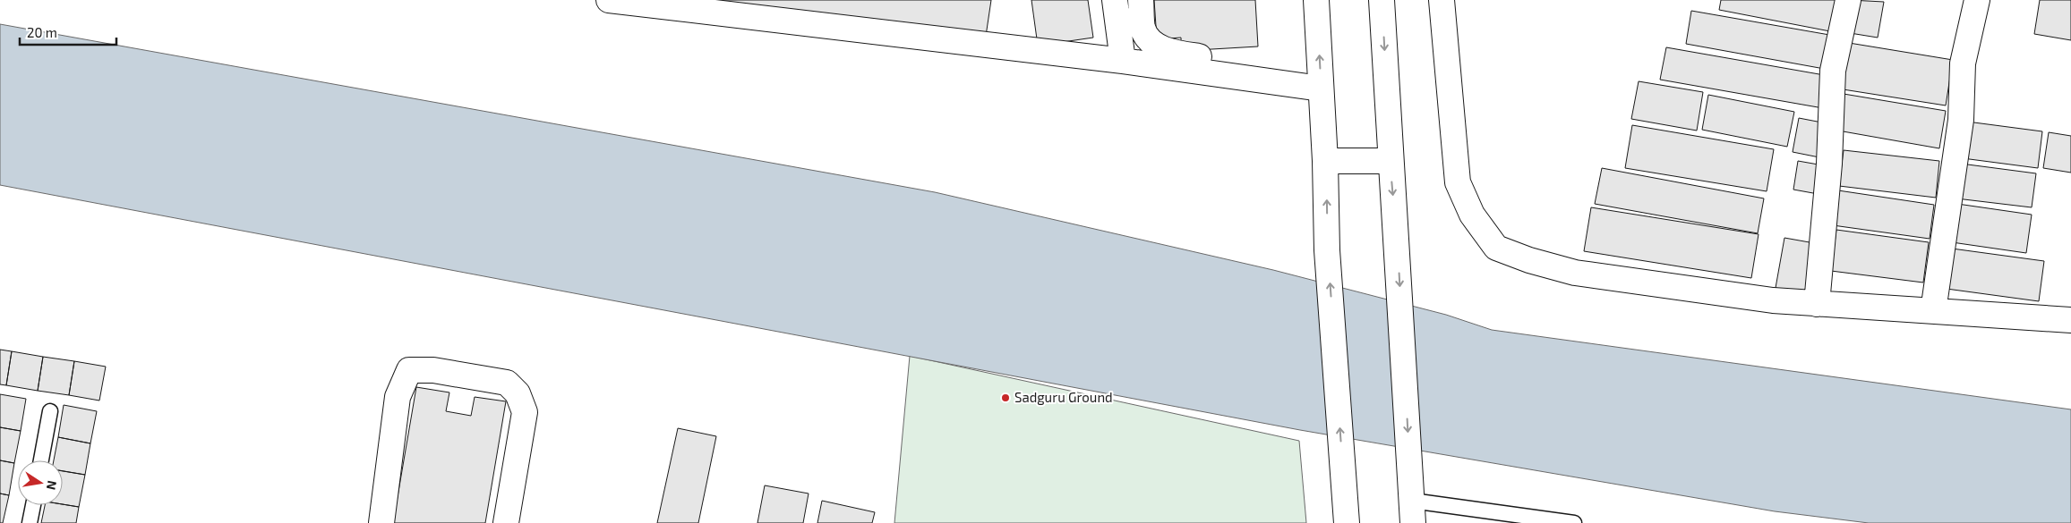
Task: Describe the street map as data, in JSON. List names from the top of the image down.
{
  "places": ["Sadguru Ground"],
  "scale_bar": "20 m",
  "north": "right"
}
